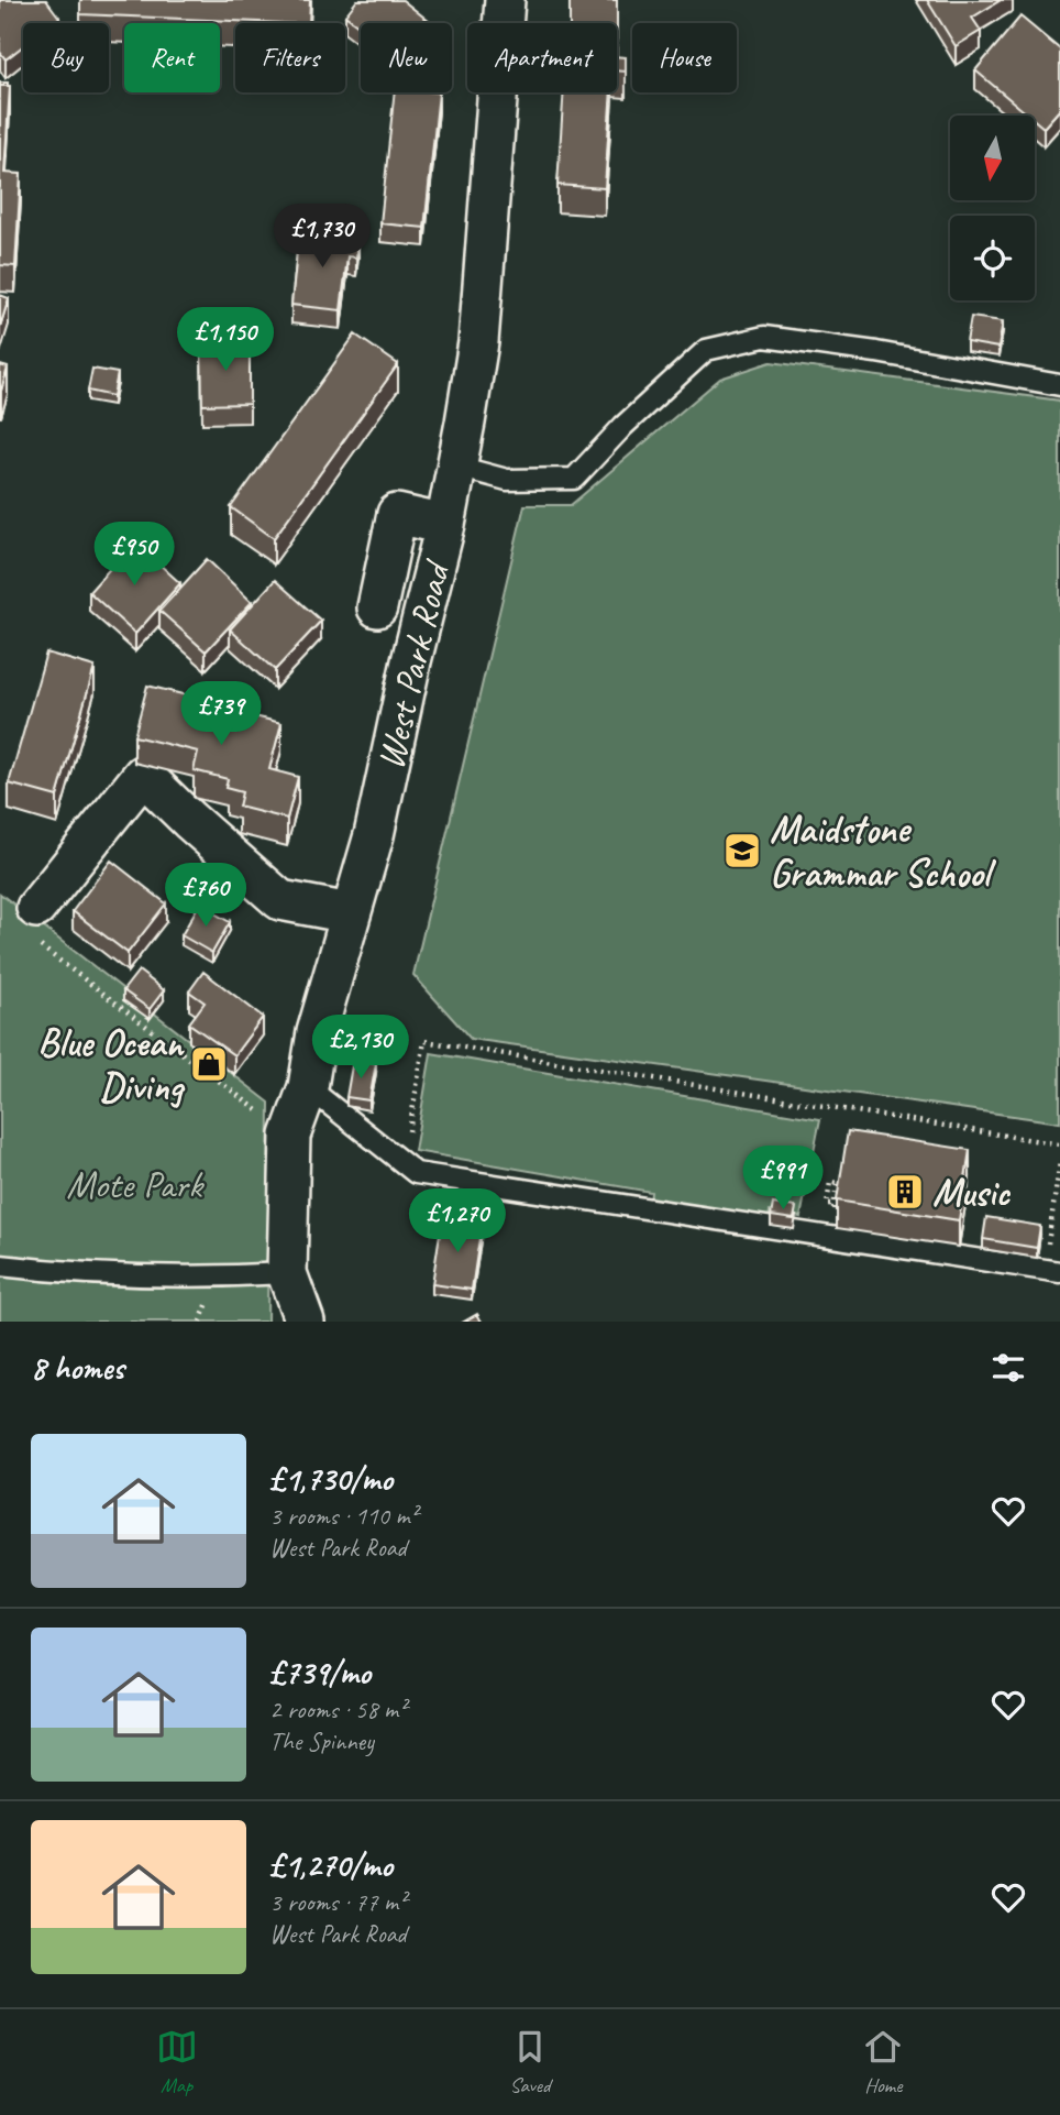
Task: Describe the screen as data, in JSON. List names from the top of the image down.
{
  "streets": {
    "street": ["West Park Road"]
  },
  "parks": ["Mote Park"],
  "places": {
    "school or university": ["Maidstone Grammar School"],
    "shop": ["Blue Ocean Diving"],
    "building": ["Music"]
  },
  "north": "bottom",
  "page": {
    "chip": [
      "Buy",
      "Rent",
      "Filters",
      "New",
      "Apartment",
      "House"
    ],
    "price": [
      "£1,730",
      "£1,150",
      "£950",
      "£739",
      "£760",
      "£2,130",
      "£991",
      "£1,270"
    ],
    "heading": "8 homes",
    "list": [
      {
        "name": "£1,730/mo",
        "note": "3 rooms · 110 m² · West Park Road"
      },
      {
        "name": "£739/mo",
        "note": "2 rooms · 58 m² · The Spinney"
      },
      {
        "name": "£1,270/mo",
        "note": "3 rooms · 77 m² · West Park Road"
      }
    ],
    "tabs": ["Map", "Saved", "Home"]
  }
}
